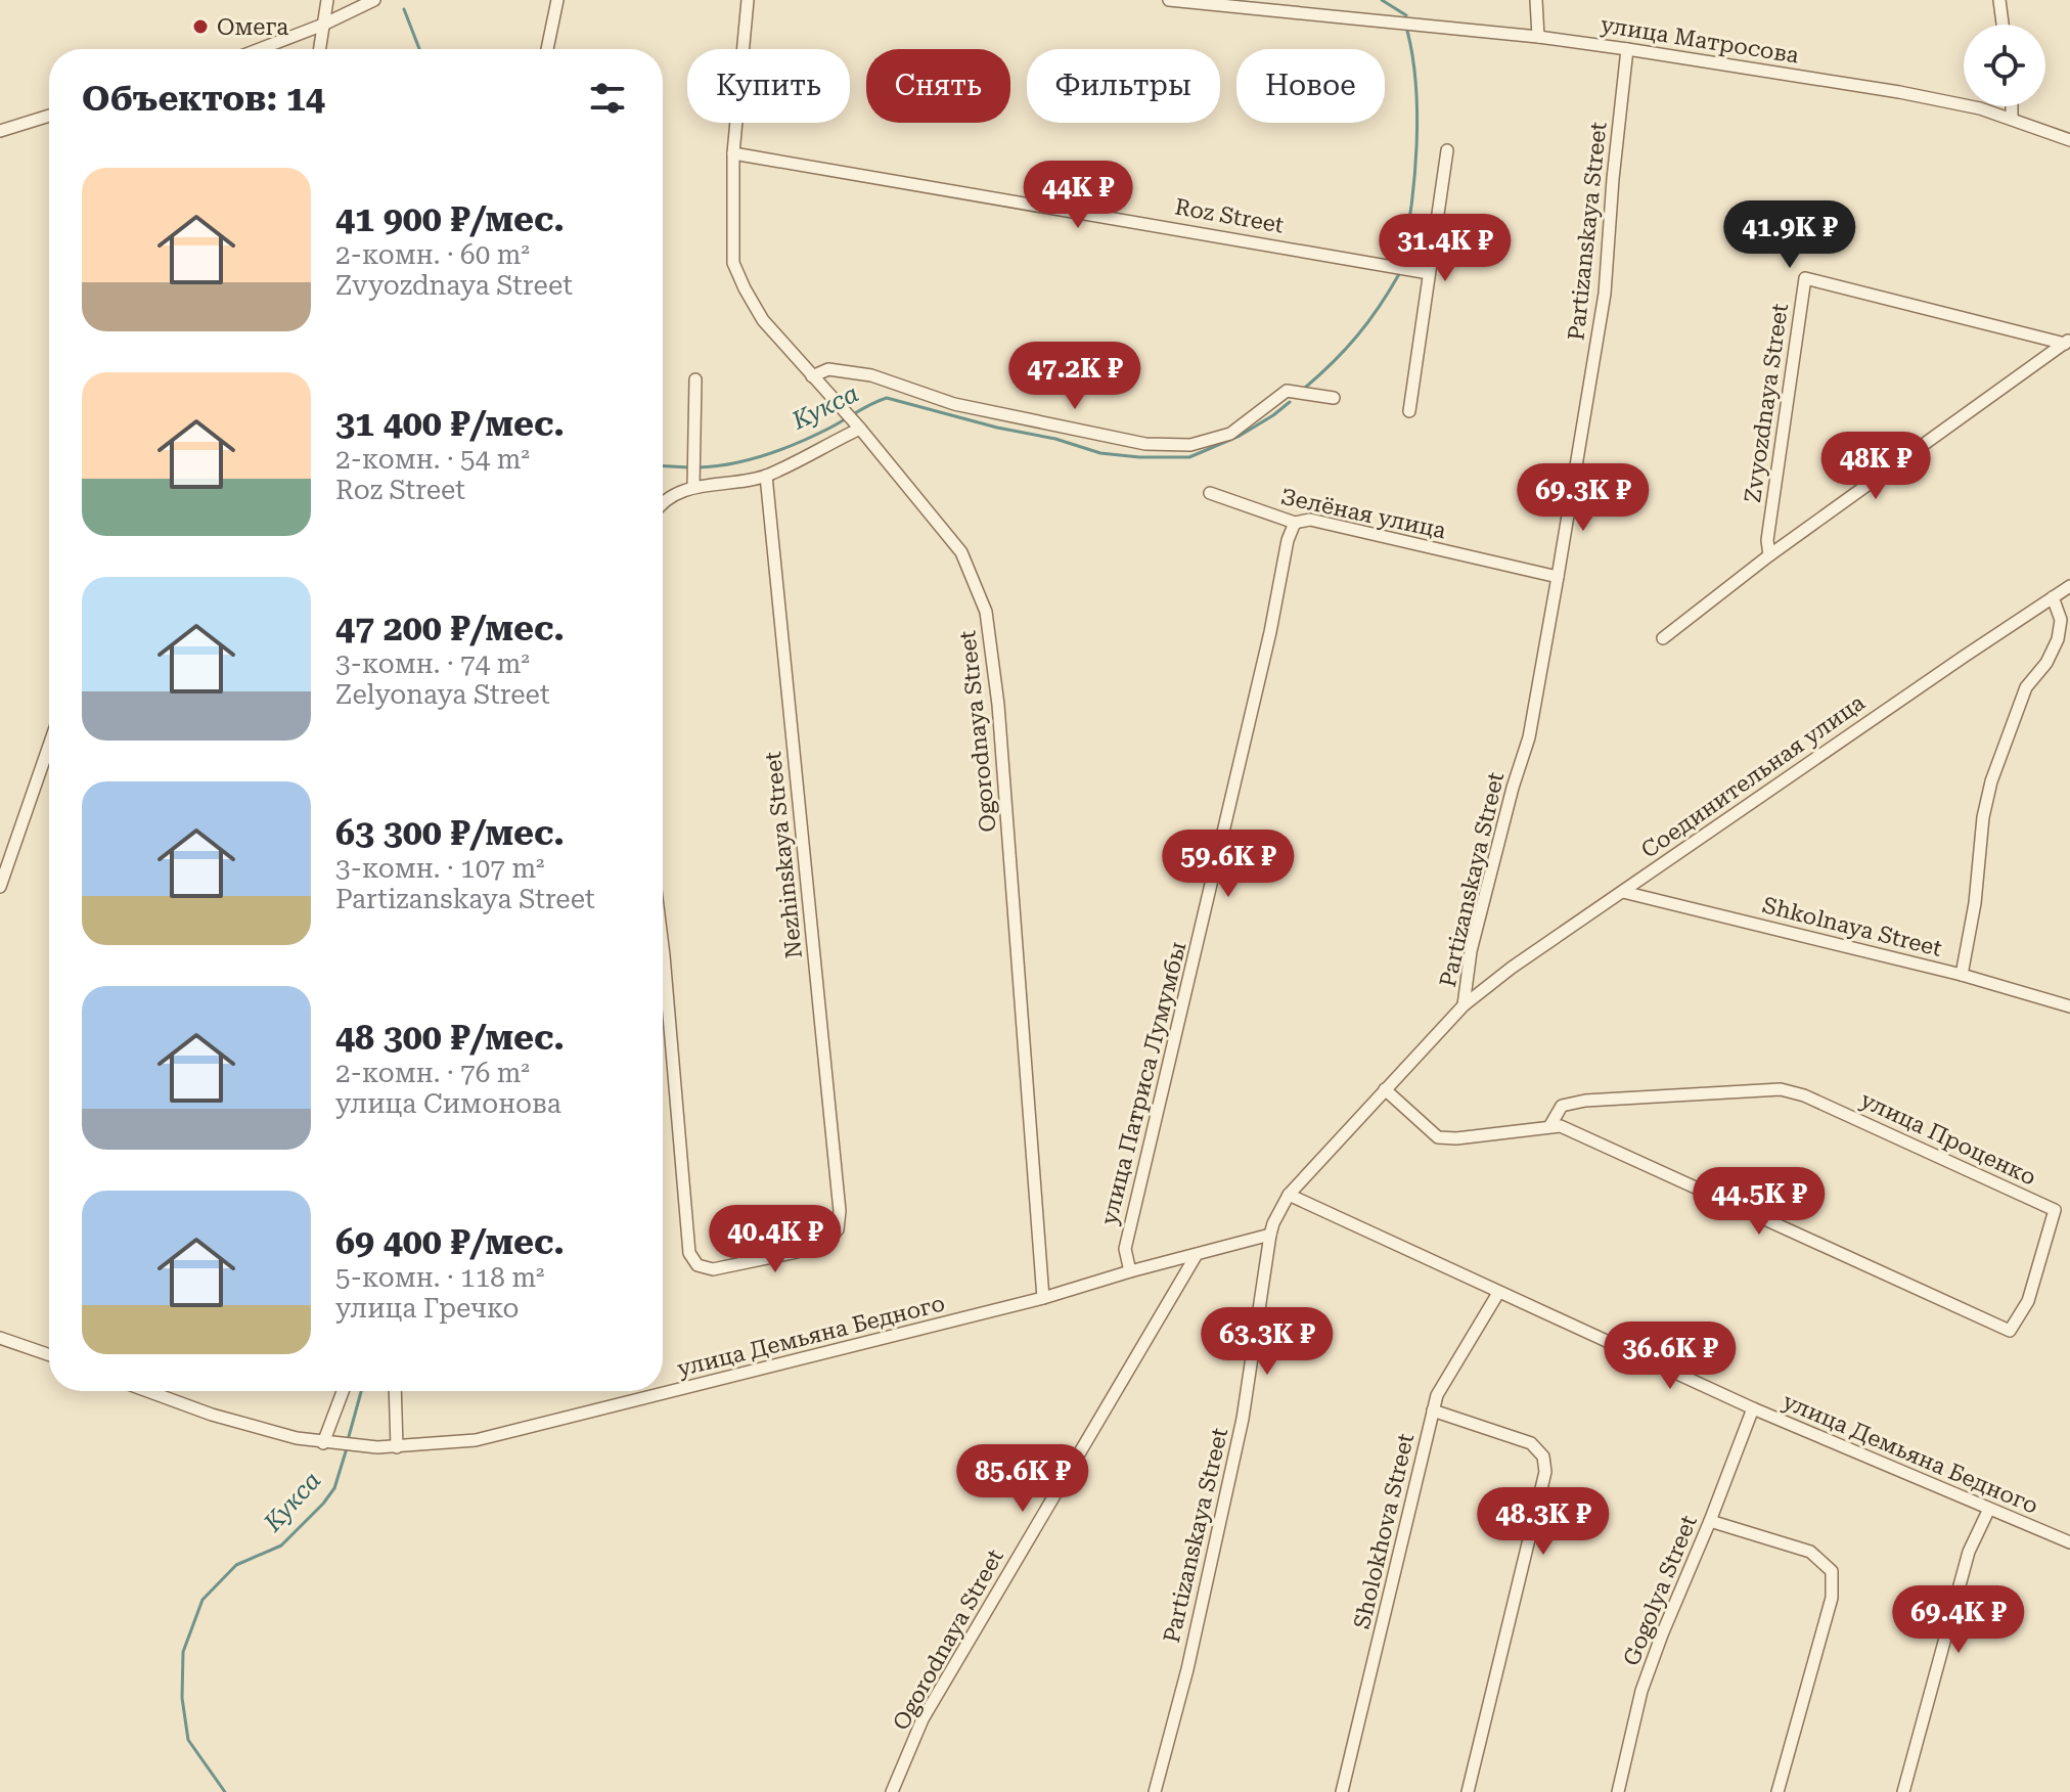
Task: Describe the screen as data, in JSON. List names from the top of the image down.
{
  "streets": {
    "street": [
      "улица Матросова",
      "Roz Street",
      "Partizanskaya Street",
      "Zvyozdnaya Street",
      "Зелёная улица",
      "Ogorodnaya Street",
      "Соединительная улица",
      "Nezhinskaya Street",
      "Shkolnaya Street",
      "улица Патриса Лумумбы",
      "улица Проценко",
      "улица Демьяна Бедного",
      "Sholokhova Street",
      "Gogolya Street"
    ]
  },
  "crossings": [
    ["улица Матросова", "Partizanskaya Street"],
    ["Roz Street", "Ogorodnaya Street"],
    ["Partizanskaya Street", "Зелёная улица"],
    ["Partizanskaya Street", "Соединительная улица"],
    ["Partizanskaya Street", "улица Проценко"],
    ["Partizanskaya Street", "улица Демьяна Бедного"],
    ["Зелёная улица", "улица Патриса Лумумбы"],
    ["Ogorodnaya Street", "улица Демьяна Бедного"],
    ["Соединительная улица", "Shkolnaya Street"],
    ["улица Патриса Лумумбы", "улица Демьяна Бедного"],
    ["улица Демьяна Бедного", "Sholokhova Street"],
    ["улица Демьяна Бедного", "Gogolya Street"]
  ],
  "water": ["Кукса"],
  "places": ["Омега"],
  "page": {
    "chip": [
      "Купить",
      "Снять",
      "Фильтры",
      "Новое"
    ],
    "heading": "Объектов: 14",
    "list": [
      {
        "name": "41 900 ₽/мес.",
        "note": "2-комн. · 60 m² · Zvyozdnaya Street"
      },
      {
        "name": "31 400 ₽/мес.",
        "note": "2-комн. · 54 m² · Roz Street"
      },
      {
        "name": "47 200 ₽/мес.",
        "note": "3-комн. · 74 m² · Zelyonaya Street"
      },
      {
        "name": "63 300 ₽/мес.",
        "note": "3-комн. · 107 m² · Partizanskaya Street"
      },
      {
        "name": "48 300 ₽/мес.",
        "note": "2-комн. · 76 m² · улица Симонова"
      },
      {
        "name": "69 400 ₽/мес.",
        "note": "5-комн. · 118 m² · улица Гречко"
      }
    ],
    "price": [
      "44K ₽",
      "41.9K ₽",
      "31.4K ₽",
      "47.2K ₽",
      "48K ₽",
      "69.3K ₽",
      "59.6K ₽",
      "44.5K ₽",
      "40.4K ₽",
      "63.3K ₽",
      "36.6K ₽",
      "85.6K ₽",
      "48.3K ₽",
      "69.4K ₽"
    ]
  }
}
